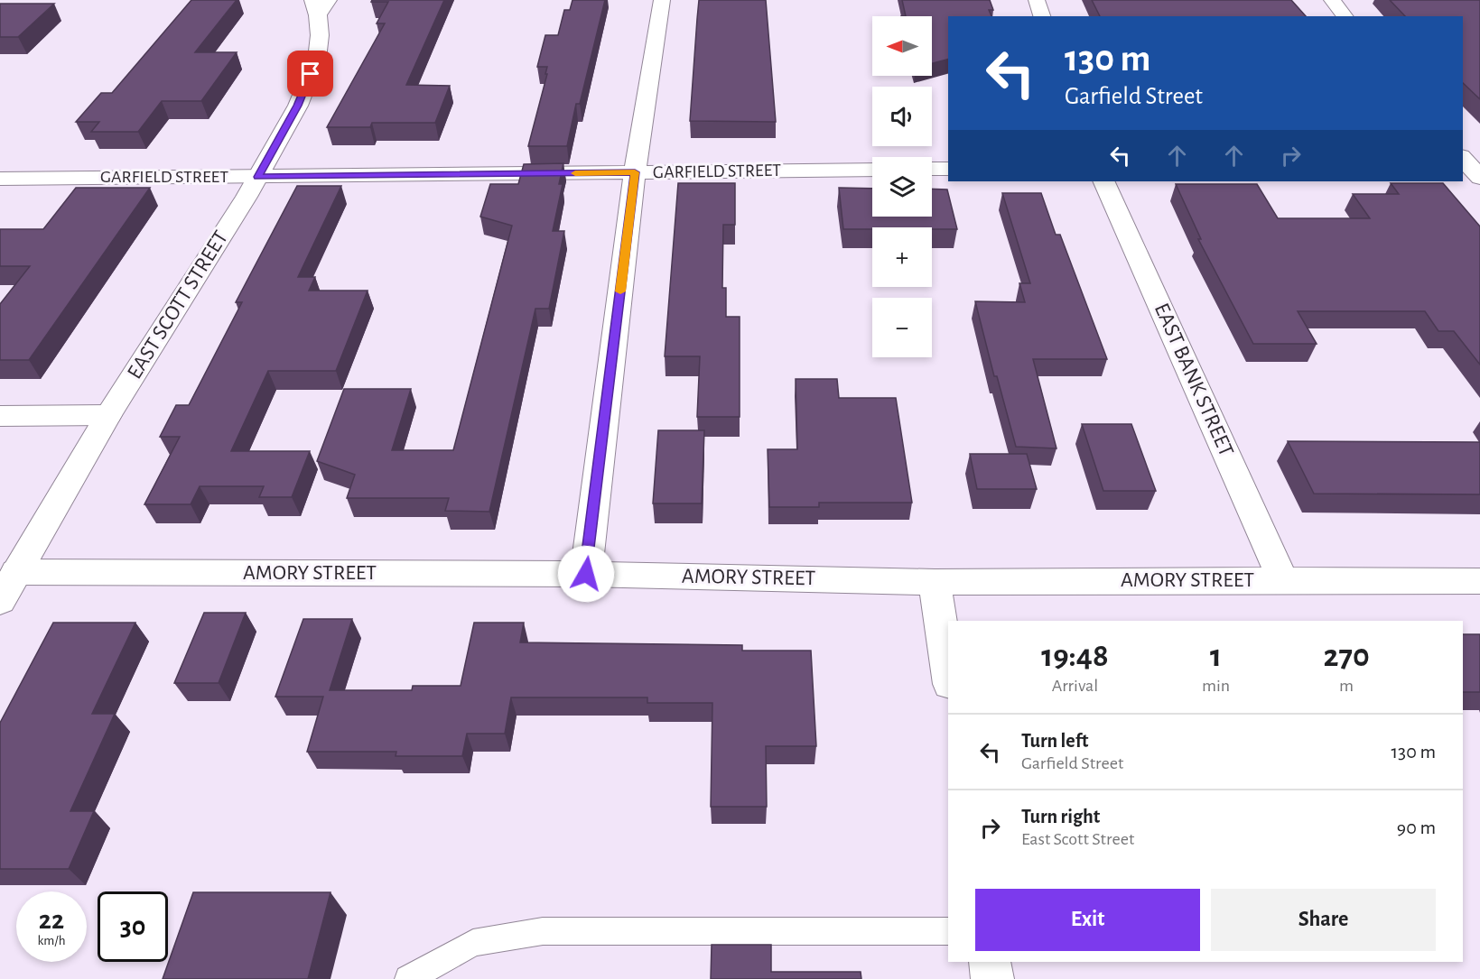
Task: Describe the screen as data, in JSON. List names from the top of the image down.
{
  "streets": {
    "street": [
      "GARFIELD STREET",
      "EAST SCOTT STREET",
      "EAST BANK STREET",
      "AMORY STREET"
    ]
  },
  "crossings": [
    ["GARFIELD STREET", "EAST SCOTT STREET"],
    ["EAST SCOTT STREET", "AMORY STREET"],
    ["EAST BANK STREET", "AMORY STREET"]
  ],
  "north": "left",
  "page": {
    "map_buttons": ["+", "−"],
    "turn": ["130 m", "Garfield Street"],
    "eta": [
      "19:48",
      "Arrival",
      "1",
      "min",
      "270",
      "m"
    ],
    "list": [
      {
        "name": "Turn left",
        "note": "Garfield Street",
        "value": "130 m"
      },
      {
        "name": "Turn right",
        "note": "East Scott Street",
        "value": "90 m"
      }
    ],
    "buttons": ["Exit", "Share"],
    "speed": "22 km/h",
    "limit": "30"
  }
}
